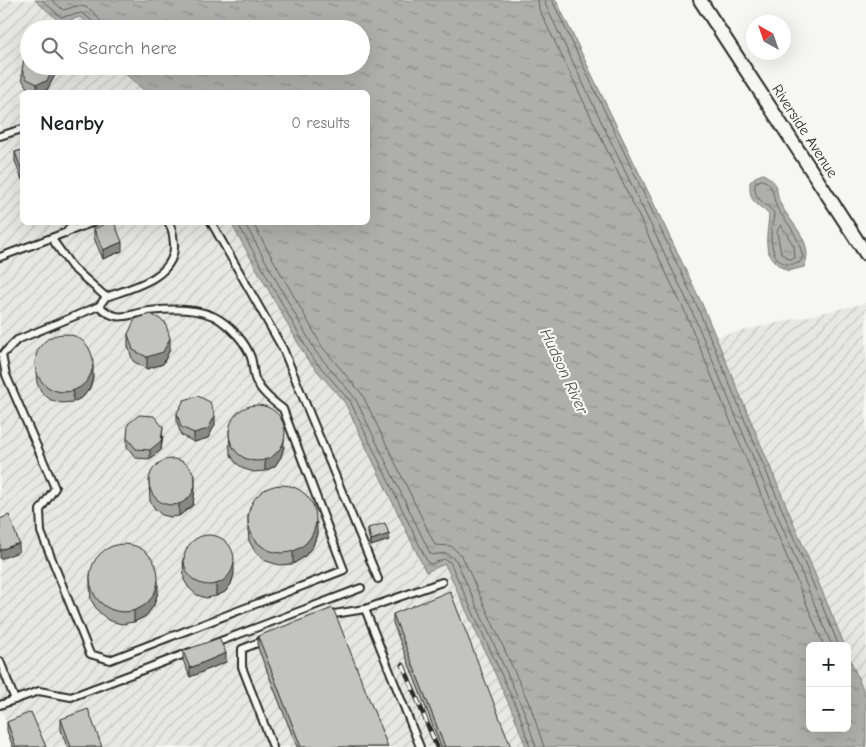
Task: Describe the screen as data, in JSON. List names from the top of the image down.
{
  "streets": {
    "street": ["Riverside Avenue"]
  },
  "water": ["Hudson River"],
  "north": "top left",
  "page": {
    "search": "Search here",
    "heading": ["Nearby", "0 results"],
    "map_buttons": ["+", "−"]
  }
}
